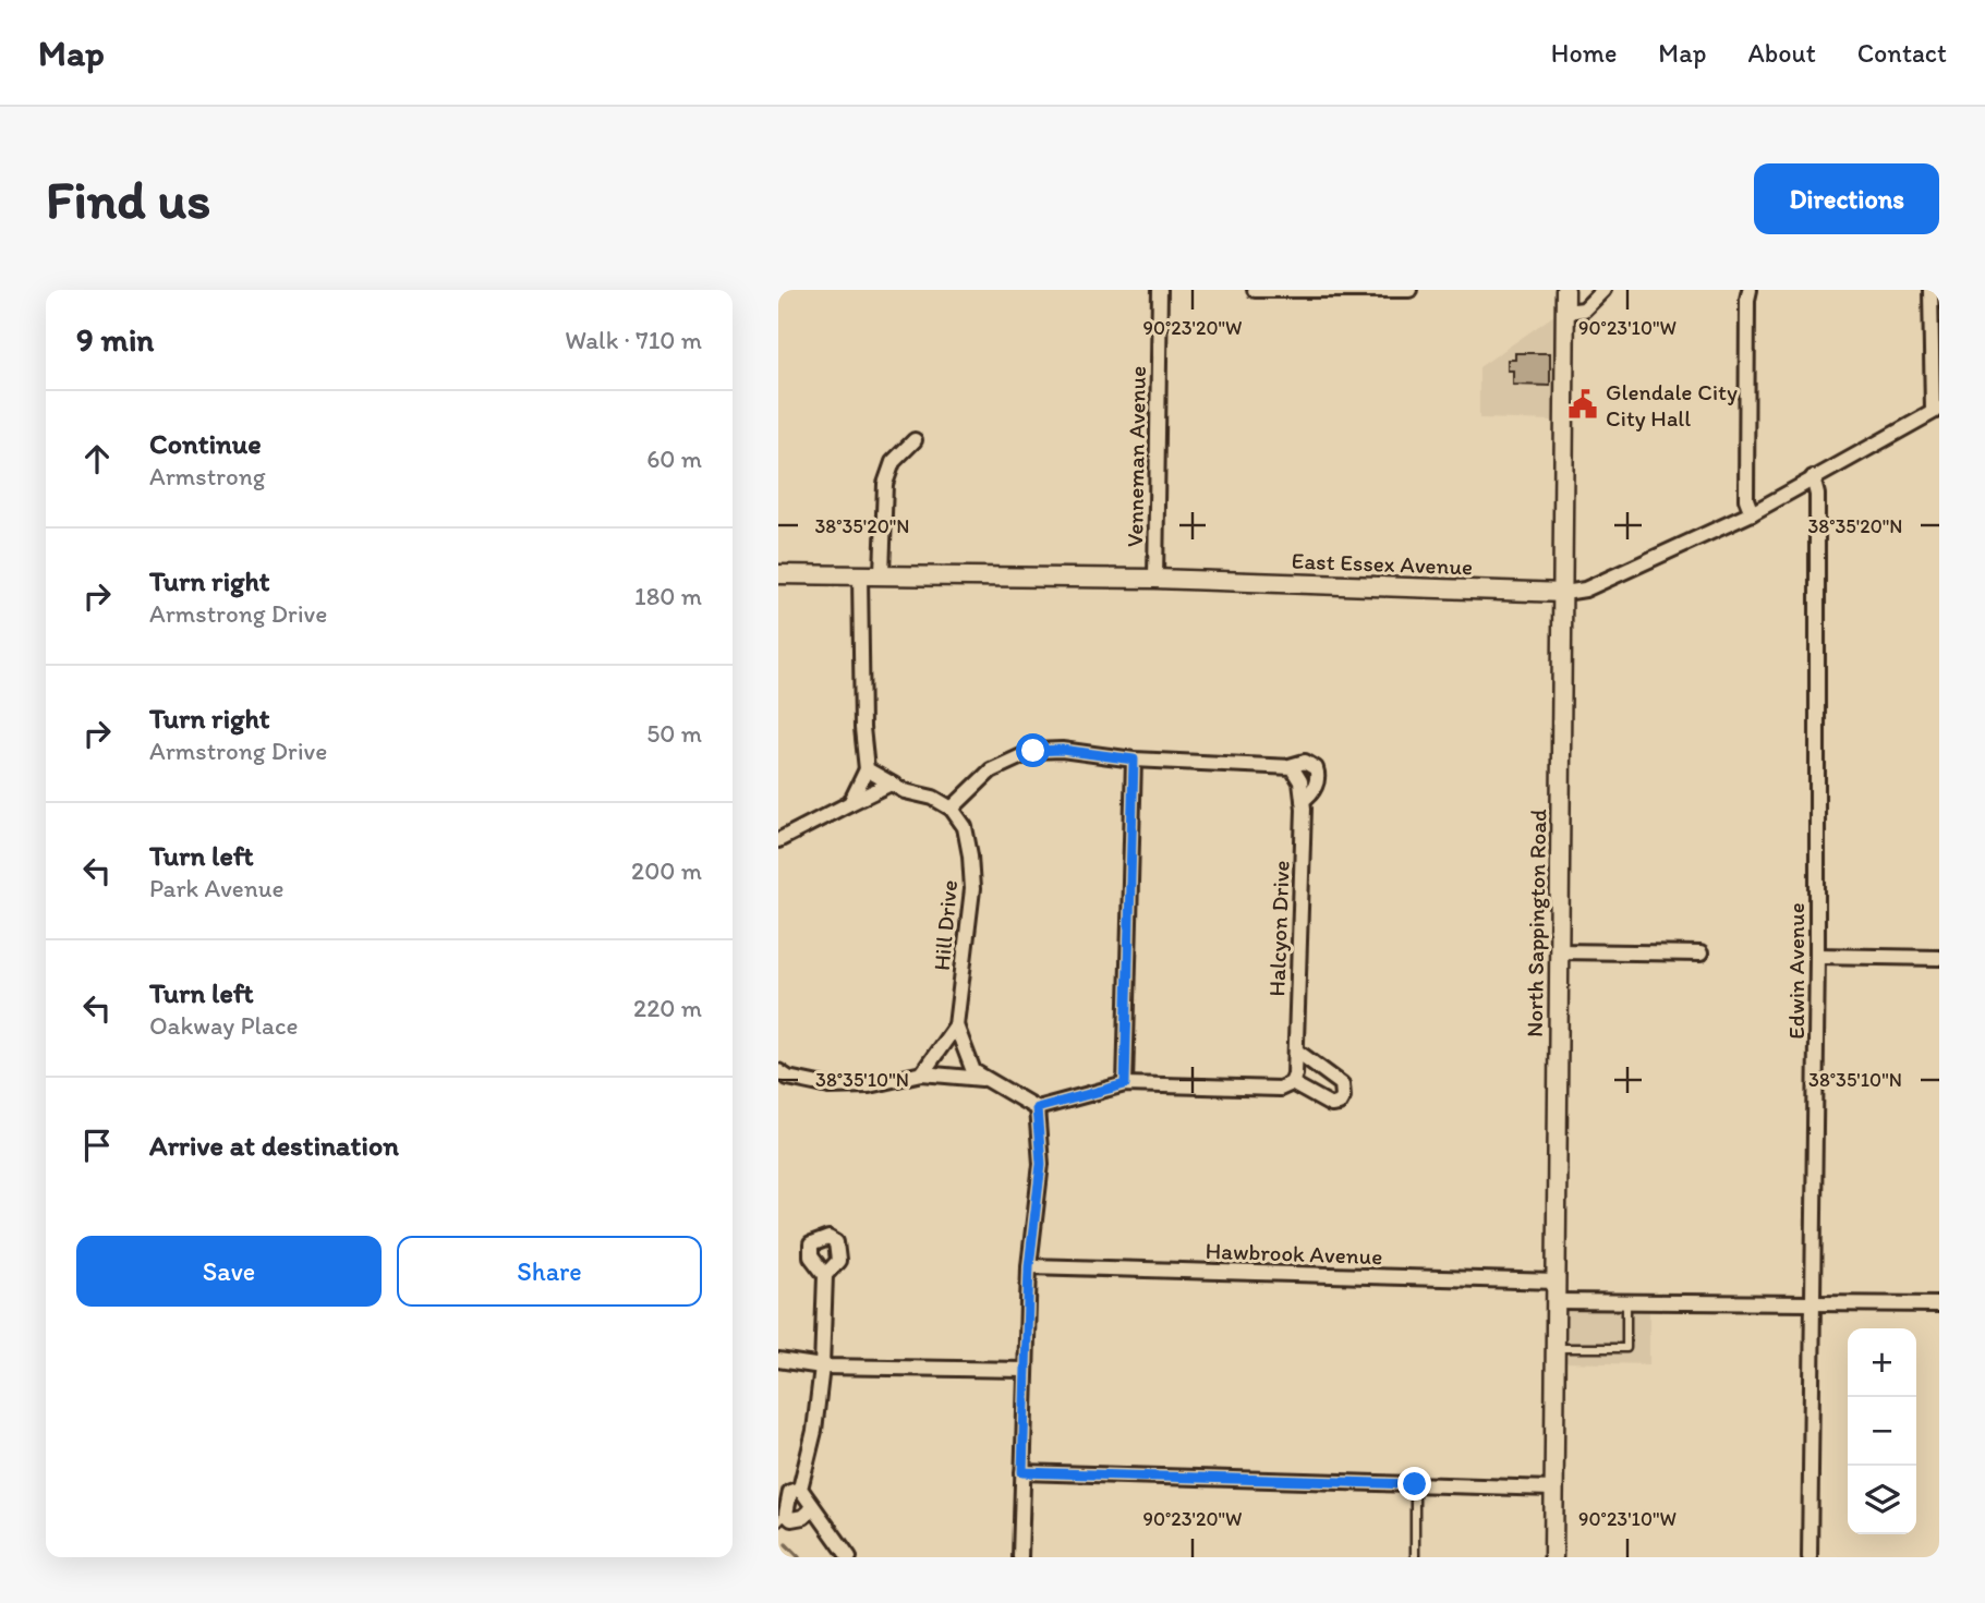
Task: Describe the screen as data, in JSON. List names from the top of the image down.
{
  "streets": {
    "street": [
      "Venneman Avenue",
      "East Essex Avenue",
      "North Sappington Road",
      "Hill Drive",
      "Halcyon Drive",
      "Edwin Avenue",
      "Hawbrook Avenue"
    ]
  },
  "crossings": [
    ["Venneman Avenue", "East Essex Avenue"],
    ["East Essex Avenue", "North Sappington Road"],
    ["East Essex Avenue", "Edwin Avenue"],
    ["North Sappington Road", "Hawbrook Avenue"]
  ],
  "places": {
    "public building": ["Glendale City City Hall"]
  },
  "page": {
    "header": "Map",
    "nav": [
      "Home",
      "Map",
      "About",
      "Contact"
    ],
    "buttons": [
      "Directions",
      ["Save", "Share"]
    ],
    "title": "Find us",
    "heading": ["9 min", "Walk · 710 m"],
    "list": [
      ["Continue", "Armstrong", "60 m"],
      ["Turn right", "Armstrong Drive", "180 m"],
      ["Turn right", "Armstrong Drive", "50 m"],
      ["Turn left", "Park Avenue", "200 m"],
      ["Turn left", "Oakway Place", "220 m"],
      "Arrive at destination"
    ],
    "map_buttons": ["+", "−"]
  },
  "coordinates": [
    "90°23'20\"W",
    "90°23'10\"W",
    "38°35'20\"N",
    "38°35'10\"N"
  ]
}
